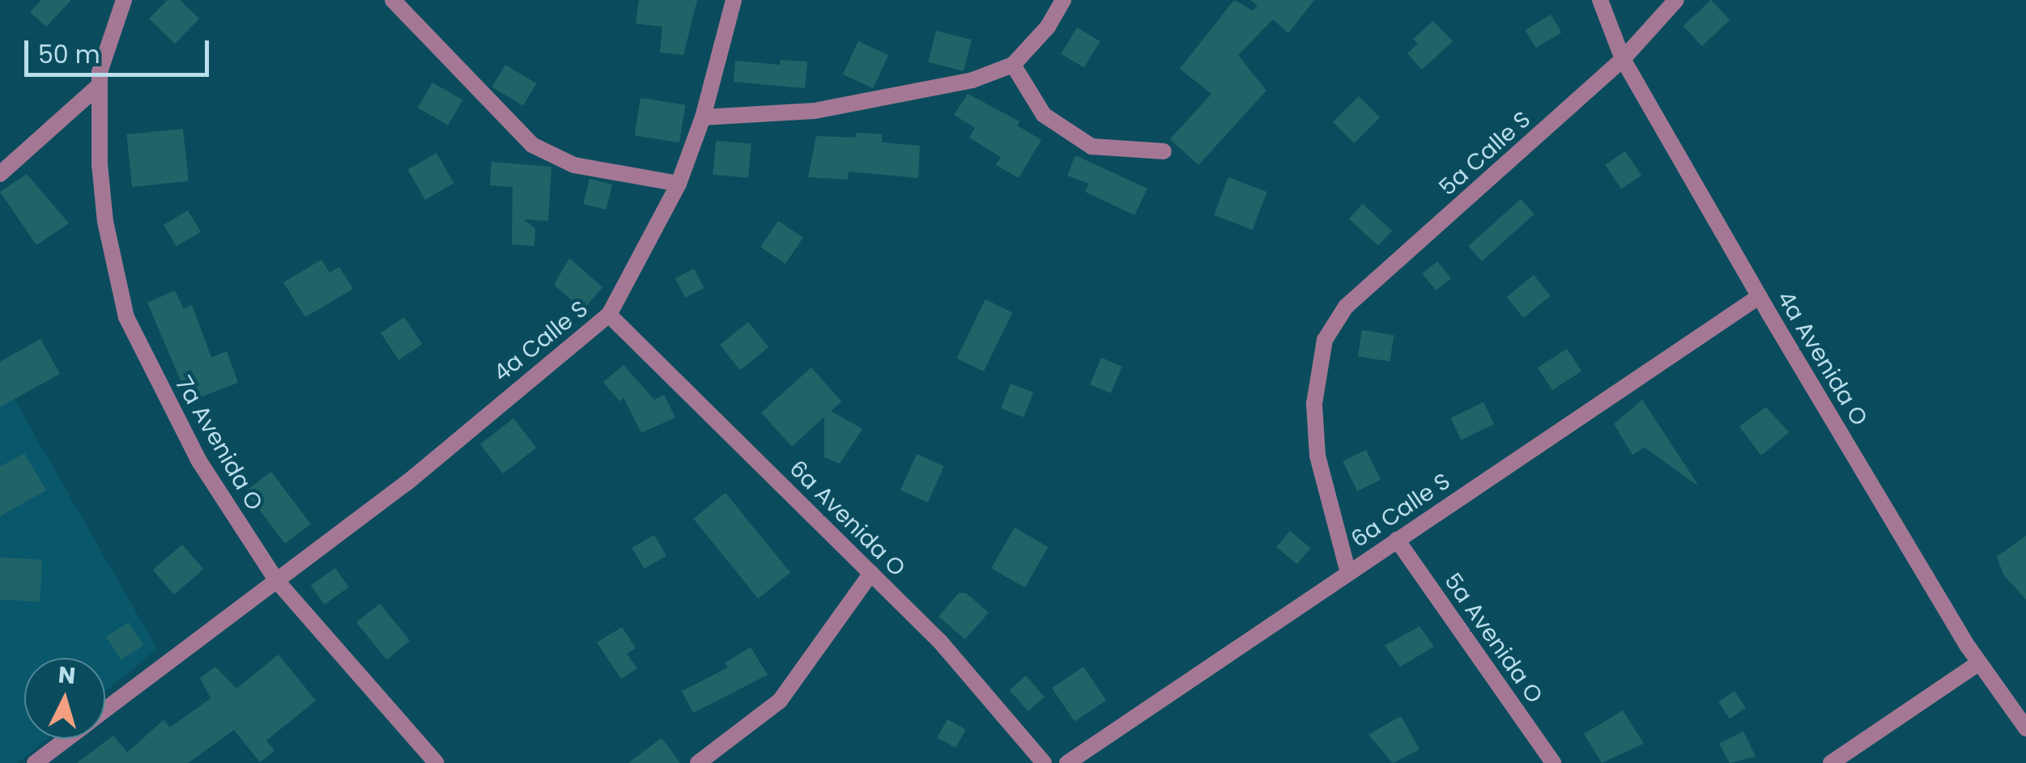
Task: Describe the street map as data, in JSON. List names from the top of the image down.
{
  "streets": {
    "street": [
      "5a Calle S",
      "4a Calle S",
      "4a Avenida O",
      "7a Avenida O",
      "6a Calle S",
      "6a Avenida O",
      "5a Avenida O"
    ]
  },
  "crossings": [
    ["5a Calle S", "4a Avenida O"],
    ["5a Calle S", "6a Calle S"],
    ["4a Calle S", "7a Avenida O"],
    ["4a Calle S", "6a Avenida O"],
    ["4a Avenida O", "6a Calle S"],
    ["6a Calle S", "5a Avenida O"]
  ],
  "scale_bar": "50 m",
  "north": "top"
}
